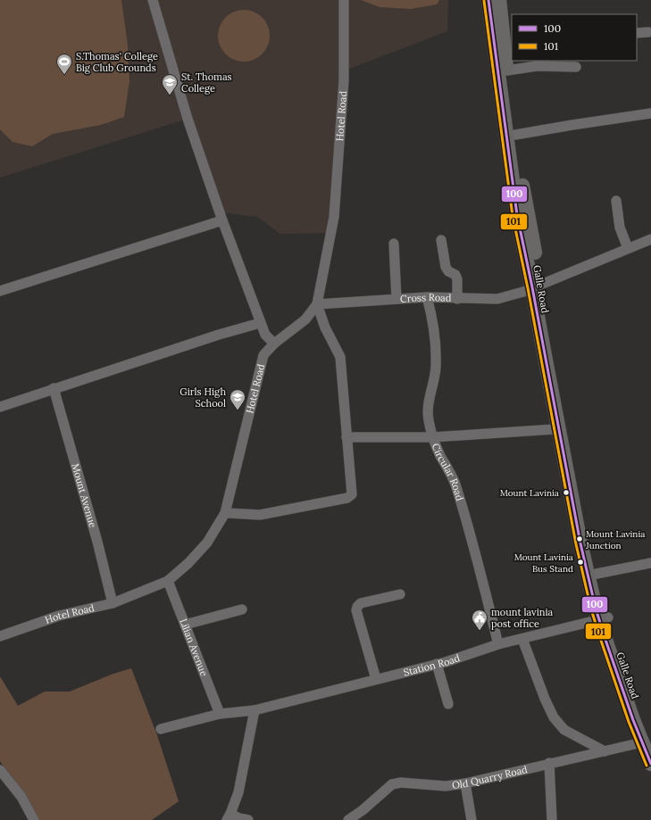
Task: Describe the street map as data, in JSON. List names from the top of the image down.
{
  "streets": {
    "highway": ["Galle Road"],
    "street": [
      "Hotel Road",
      "Cross Road",
      "Circular Road",
      "Mount Avenue",
      "Lilian Avenue",
      "Station Road",
      "Old Quarry Road"
    ]
  },
  "crossings": [
    ["Hotel Road", "Cross Road"],
    ["Hotel Road", "Mount Avenue"],
    ["Hotel Road", "Lilian Avenue"],
    ["Galle Road", "Cross Road"],
    ["Galle Road", "Station Road"],
    ["Galle Road", "Old Quarry Road"],
    ["Cross Road", "Circular Road"],
    ["Circular Road", "Station Road"],
    ["Lilian Avenue", "Station Road"]
  ],
  "places": {
    "sports": ["S.Thomas' College Big Club Grounds"],
    "school or university": ["St. Thomas College", "Girls High School"],
    "other": ["Mount Lavinia", "Mount Lavinia Junction", "Mount Lavinia Bus Stand"],
    "public building": ["mount lavinia post office"]
  },
  "lines": ["transit line 100", "transit line 101"],
  "legend": ["100", "101"]
}
